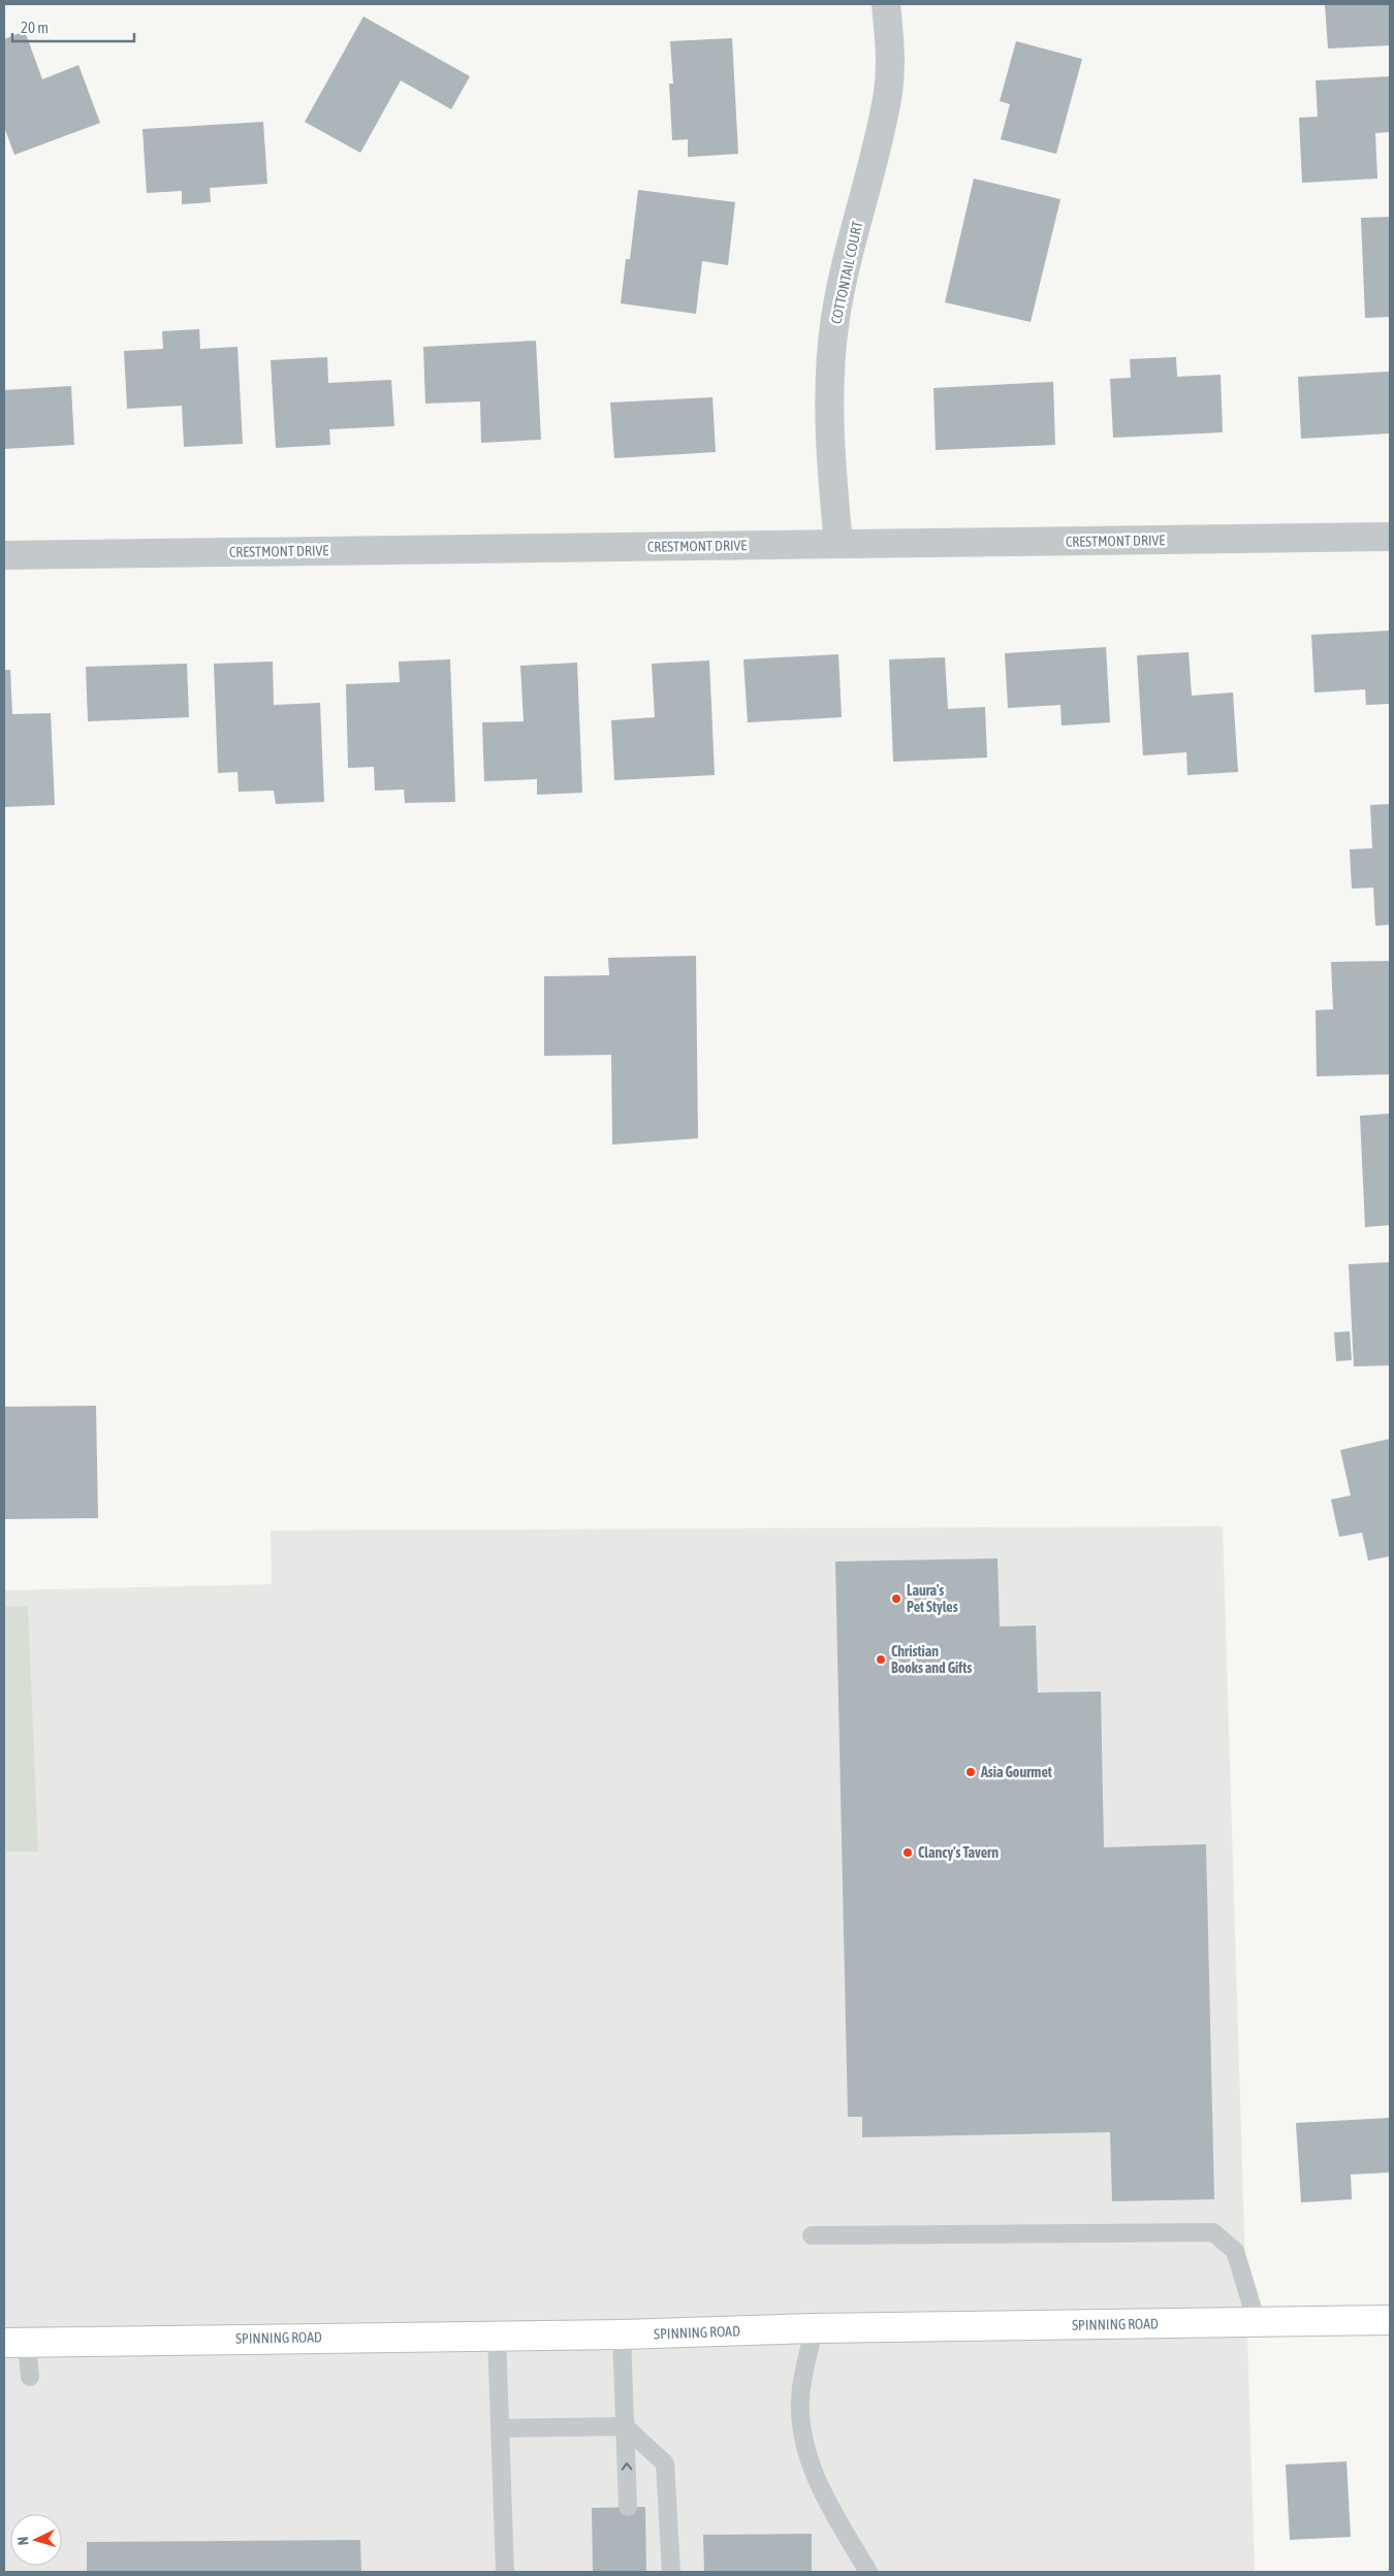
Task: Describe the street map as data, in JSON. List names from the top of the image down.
{
  "streets": {
    "street": ["COTTONTAIL COURT", "CRESTMONT DRIVE", "SPINNING ROAD"]
  },
  "crossings": [
    ["COTTONTAIL COURT", "CRESTMONT DRIVE"]
  ],
  "places": [
    "Laura's Pet Styles",
    "Christian Books and Gifts",
    "Asia Gourmet",
    "Clancy's Tavern"
  ],
  "scale_bar": "20 m",
  "north": "left"
}
